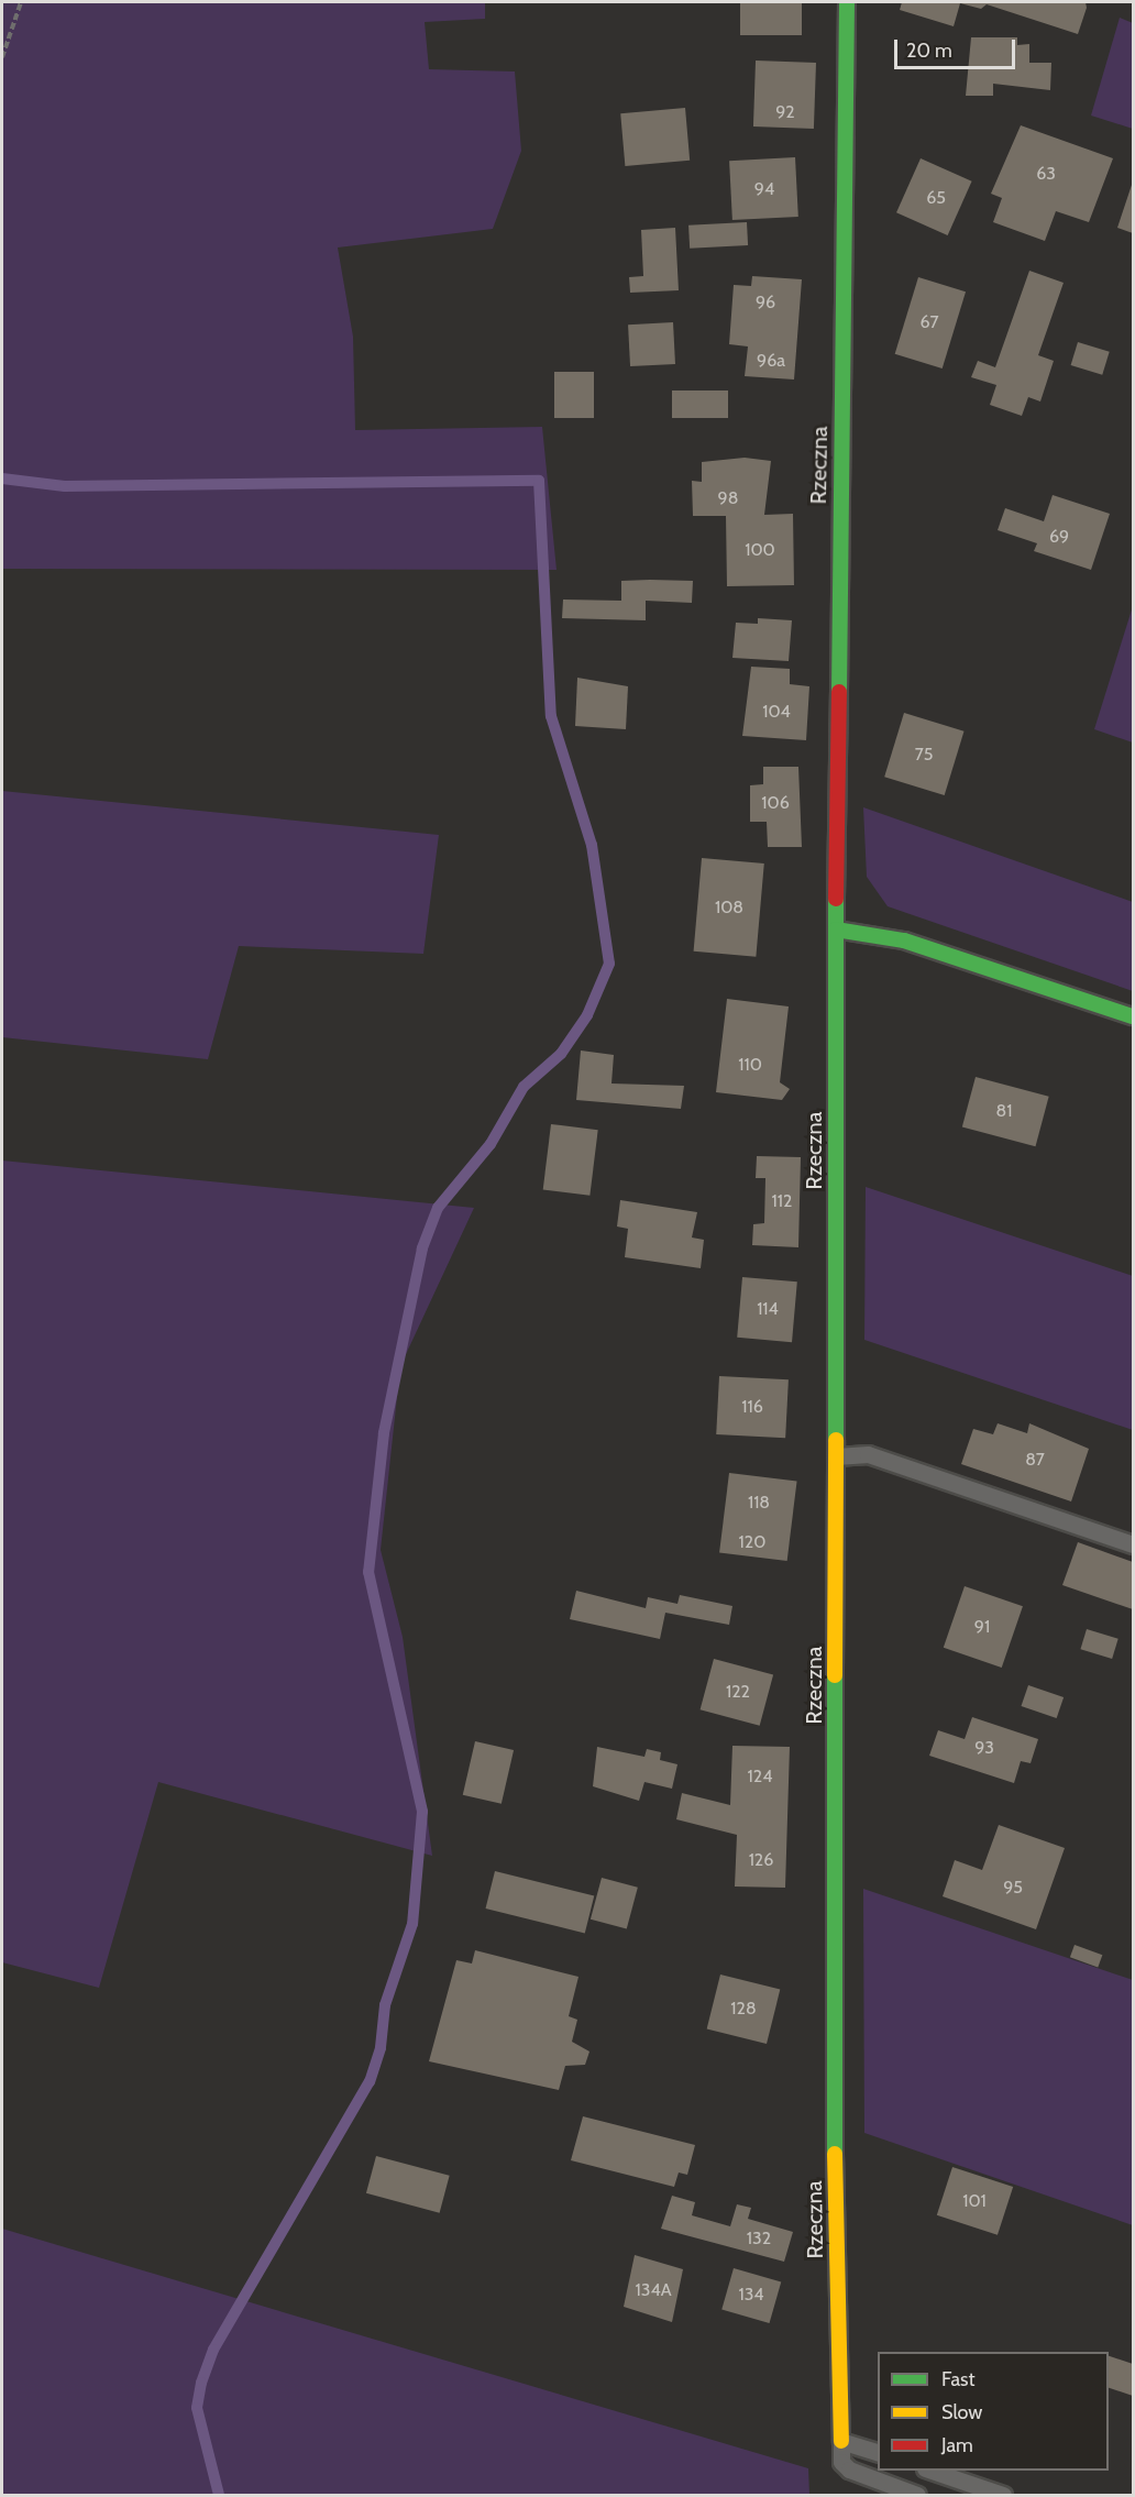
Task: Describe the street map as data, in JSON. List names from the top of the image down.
{
  "streets": {
    "street": ["Rzeczna"]
  },
  "house_numbers": [
    "92",
    "63",
    "94",
    "65",
    "96",
    "67",
    "96a",
    "98",
    "69",
    "100",
    "104",
    "75",
    "106",
    "108",
    "110",
    "81",
    "112",
    "114",
    "116",
    "87",
    "118",
    "120",
    "91",
    "122",
    "93",
    "124",
    "126",
    "95",
    "128",
    "101",
    "132",
    "134A",
    "134"
  ],
  "legend": ["Fast", "Slow", "Jam"],
  "scale_bar": "20 m"
}
